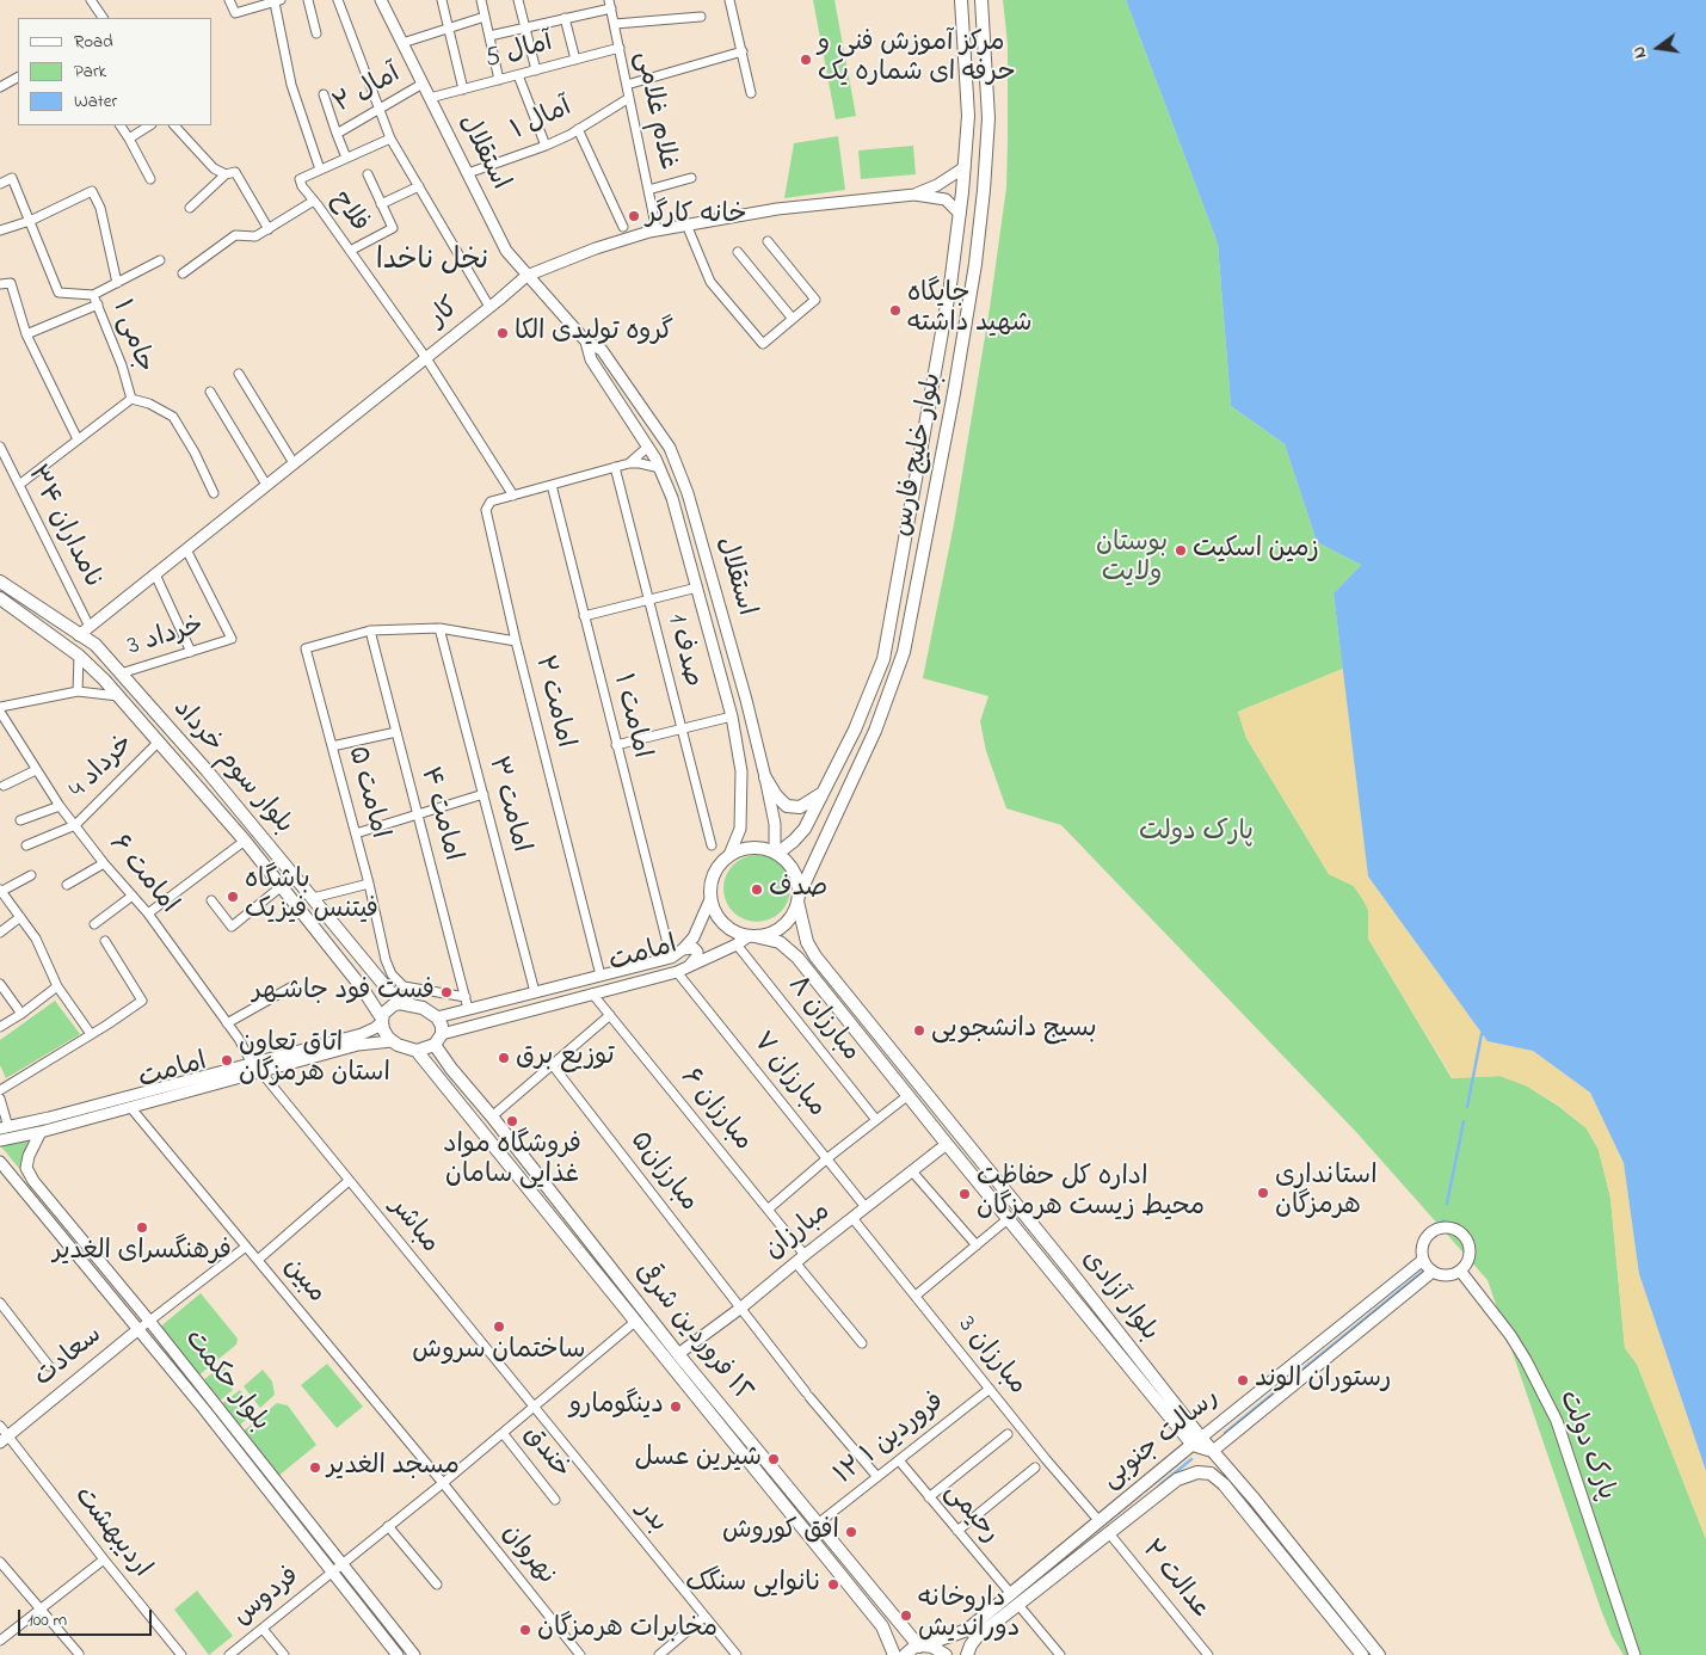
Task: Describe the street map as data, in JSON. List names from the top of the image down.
{
  "streets": {
    "main road": [
      "بلوار خلیج فارس",
      "بلوار سوم خرداد",
      "بلوار آزادی",
      "١٢ فروردین شرقی",
      "رسالت جنوبی"
    ],
    "street": [
      "آمال 5",
      "آمال ۲",
      "غلام غلامی",
      "آمال ۱",
      "استقلال",
      "فلاح",
      "کار",
      "جامی ۱",
      "نامداران ۳۴",
      "خرداد 3",
      "صدف 1",
      "امامت ۲",
      "امامت ۱",
      "خرداد 4",
      "امامت ۵",
      "امامت ۳",
      "امامت ۴",
      "امامت ۶",
      "امامت",
      "مبارزان ۸",
      "مبارزان ۷",
      "مبارزان ۶",
      "مبارزان۵",
      "مباشر",
      "مبارزان",
      "مبین",
      "مبارزان 3",
      "سعادت",
      "بلوار حکمت",
      "۱۲ فروردین ۱",
      "پارک دولت",
      "خندق",
      "رحیمی",
      "بدر",
      "اردیبهشت",
      "نهروان",
      "عدالت ۲",
      "فردوس"
    ]
  },
  "crossings": [
    ["آمال 5", "غلام غلامی"],
    ["آمال 5", "استقلال"],
    ["آمال ۲", "استقلال"],
    ["غلام غلامی", "آمال ۱"],
    ["غلام غلامی", "کار"],
    ["آمال ۱", "استقلال"],
    ["استقلال", "کار"],
    ["استقلال", "بلوار خلیج فارس"],
    ["استقلال", "امامت"],
    ["استقلال", "بلوار آزادی"],
    ["فلاح", "کار"],
    ["فلاح", "امامت ۲"],
    ["کار", "نامداران ۳۴"],
    ["کار", "خرداد 3"],
    ["کار", "بلوار سوم خرداد"],
    ["جامی ۱", "نامداران ۳۴"],
    ["بلوار خلیج فارس", "امامت"],
    ["بلوار خلیج فارس", "بلوار آزادی"],
    ["خرداد 3", "بلوار سوم خرداد"],
    ["صدف 1", "امامت ۲"],
    ["امامت ۲", "امامت ۱"],
    ["امامت ۲", "امامت"],
    ["امامت ۱", "امامت"],
    ["خرداد 4", "بلوار سوم خرداد"],
    ["خرداد 4", "امامت ۶"],
    ["بلوار سوم خرداد", "امامت"],
    ["بلوار سوم خرداد", "١٢ فروردین شرقی"],
    ["امامت ۵", "امامت ۴"],
    ["امامت ۳", "امامت"],
    ["امامت ۴", "امامت"],
    ["امامت ۶", "امامت"],
    ["امامت ۶", "مباشر"],
    ["امامت", "مبارزان ۸"],
    ["امامت", "مبارزان ۷"],
    ["امامت", "مبارزان ۶"],
    ["امامت", "مباشر"],
    ["امامت", "مبین"],
    ["امامت", "بلوار آزادی"],
    ["امامت", "١٢ فروردین شرقی"],
    ["امامت", "بلوار حکمت"],
    ["مبارزان ۷", "مبارزان"],
    ["مبارزان ۶", "مبارزان"],
    ["مبارزان۵", "مبارزان"],
    ["مبارزان۵", "۱۲ فروردین ۱"],
    ["مباشر", "بدر"],
    ["مباشر", "فردوس"],
    ["مبارزان", "بلوار آزادی"],
    ["مبارزان", "١٢ فروردین شرقی"],
    ["مبارزان", "مبارزان 3"],
    ["مبین", "نهروان"],
    ["مبین", "فردوس"],
    ["بلوار آزادی", "رسالت جنوبی"],
    ["١٢ فروردین شرقی", "۱۲ فروردین ۱"],
    ["١٢ فروردین شرقی", "رسالت جنوبی"],
    ["١٢ فروردین شرقی", "فردوس"],
    ["مبارزان 3", "۱۲ فروردین ۱"],
    ["مبارزان 3", "رسالت جنوبی"],
    ["سعادت", "بلوار حکمت"],
    ["سعادت", "اردیبهشت"],
    ["بلوار حکمت", "فردوس"],
    ["۱۲ فروردین ۱", "رحیمی"],
    ["رسالت جنوبی", "پارک دولت"],
    ["رسالت جنوبی", "رحیمی"],
    ["رسالت جنوبی", "عدالت ۲"],
    ["خندق", "فردوس"],
    ["بدر", "فردوس"],
    ["نهروان", "فردوس"]
  ],
  "districts": ["نخل ناخدا"],
  "parks": ["بوستان ولایت", "پارک دولت"],
  "places": [
    "مرکز آموزش فنی و حرفه ای شماره یک",
    "خانه کارگر",
    "جایگاه شهید داشته",
    "گروه تولیدی الکا",
    "زمین اسکیت",
    "صدف",
    "باشگاه فیتنس فیزیک",
    "فست فود جاشـهر",
    "بسیج دانشجویی",
    "توزیع برق",
    "اتاق تعاون استان هرمزگان",
    "فروشگاه مواد غذایی سامان",
    "استانداری هرمزگان",
    "اداره کل حفاظت محیط زیست هرمزگان",
    "فرهنگسرای الغدیر",
    "ساختمان سروش",
    "رستوران الوند",
    "دینگومارو",
    "شیرین عسل",
    "مسجد الغدیر",
    "افق کوروش",
    "نانوایی سنگک",
    "داروخانه دوراندیش",
    "مخابرات هرمزگان"
  ],
  "legend": ["Road", "Park", "Water"],
  "scale_bar": "100 m",
  "north": "left"
}
